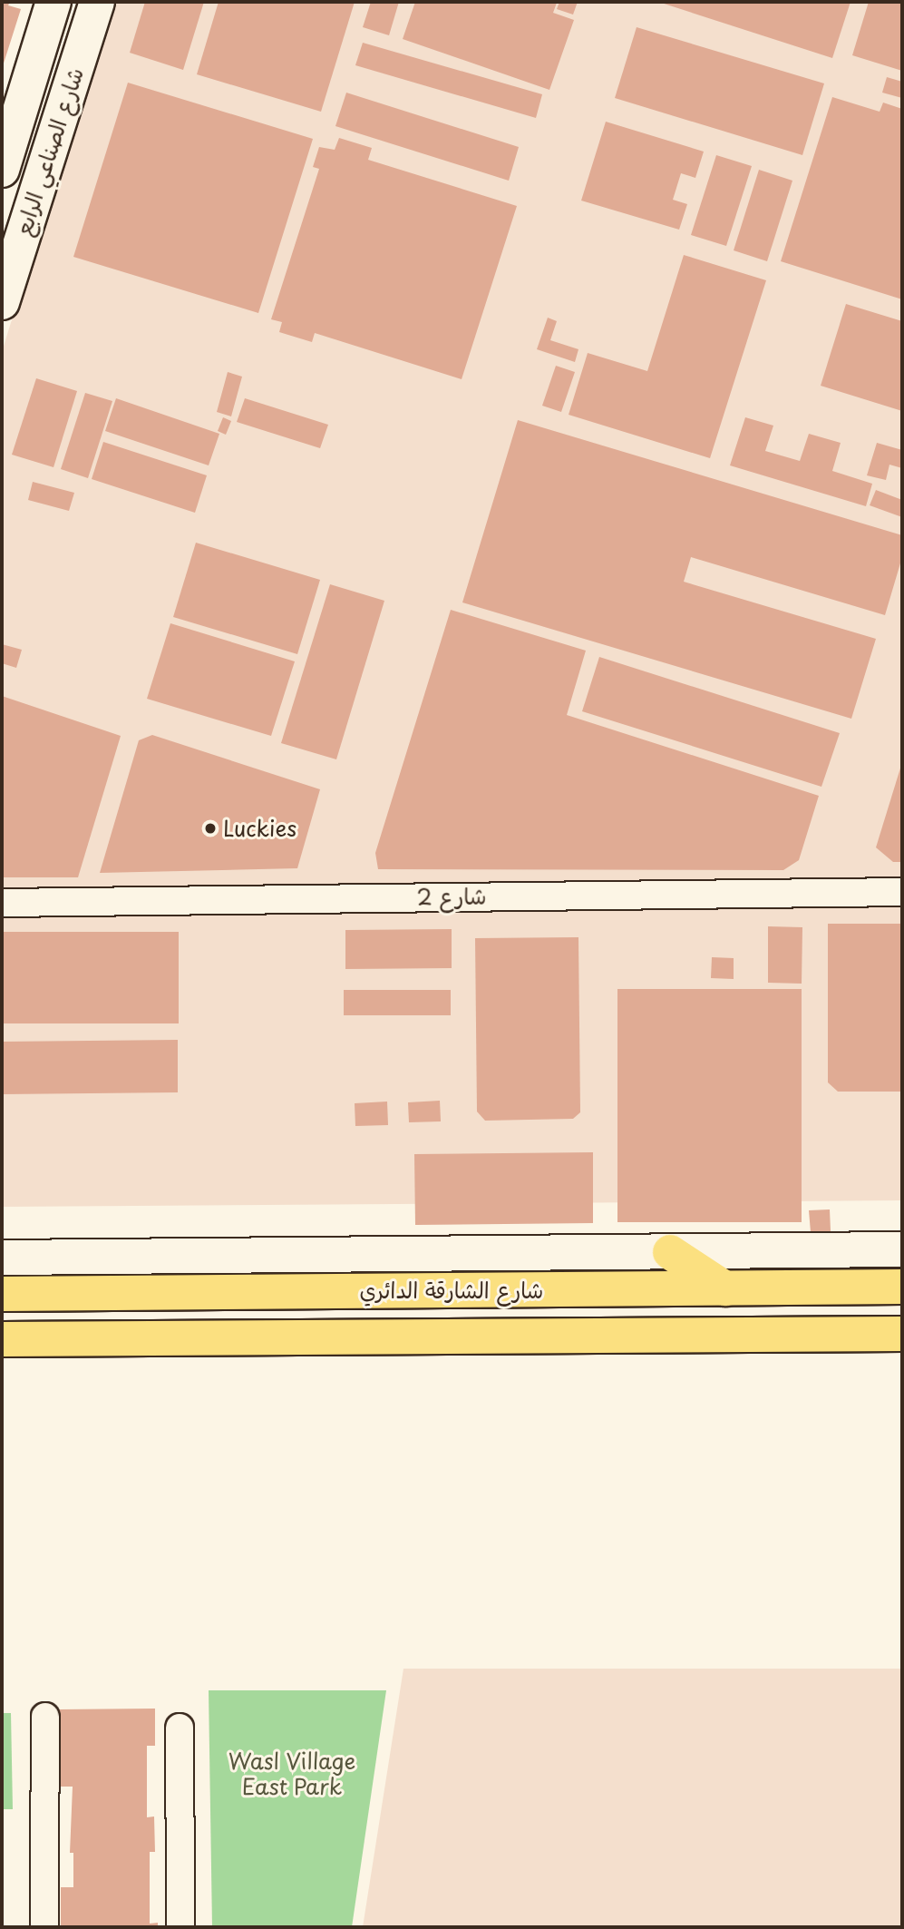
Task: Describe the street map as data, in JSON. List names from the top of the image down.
{
  "streets": {
    "highway": ["شارع الشارقة الدائري"],
    "street": ["شارع الصناعي الرابع", "شارع 2"]
  },
  "parks": ["Wasl Village East Park"],
  "places": ["Luckies"]
}
